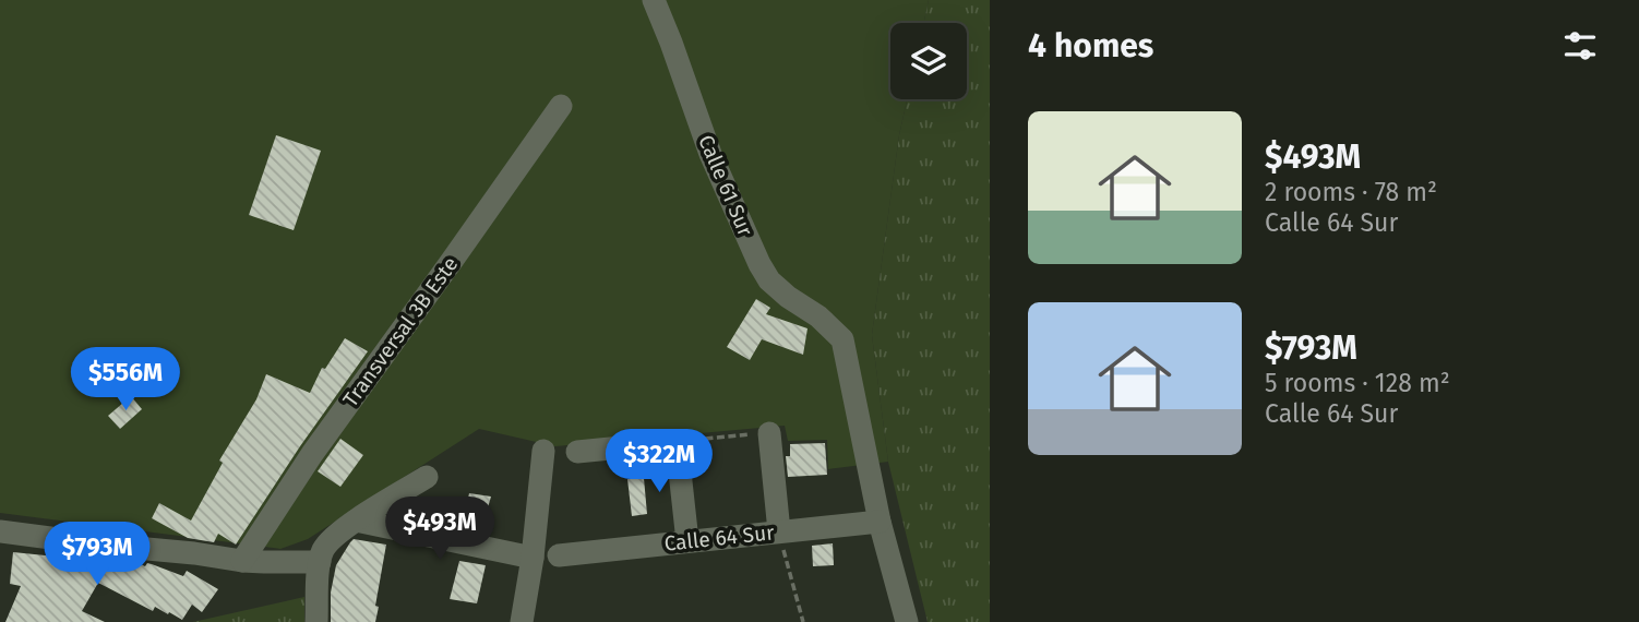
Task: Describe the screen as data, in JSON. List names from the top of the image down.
{
  "streets": {
    "street": ["Calle 61 Sur", "Transversal 3B Este", "Calle 64 Sur"]
  },
  "crossings": [
    ["Calle 61 Sur", "Calle 64 Sur"]
  ],
  "page": {
    "heading": "4 homes",
    "list": [
      {
        "name": "$493M",
        "note": "2 rooms · 78 m² · Calle 64 Sur"
      },
      {
        "name": "$793M",
        "note": "5 rooms · 128 m² · Calle 64 Sur"
      }
    ],
    "price": [
      "$556M",
      "$322M",
      "$493M",
      "$793M"
    ]
  }
}
